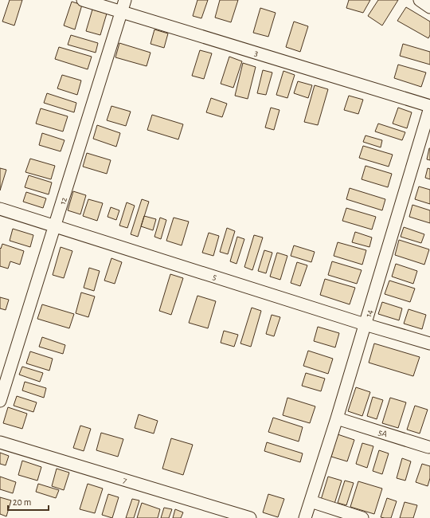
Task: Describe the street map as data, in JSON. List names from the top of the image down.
{
  "streets": {
    "street": [
      "3",
      "12",
      "5",
      "14",
      "5A",
      "7"
    ]
  },
  "crossings": [
    ["3", "12"],
    ["3", "14"],
    ["12", "5"],
    ["5", "14"],
    ["14", "5A"]
  ],
  "scale_bar": "20 m"
}
